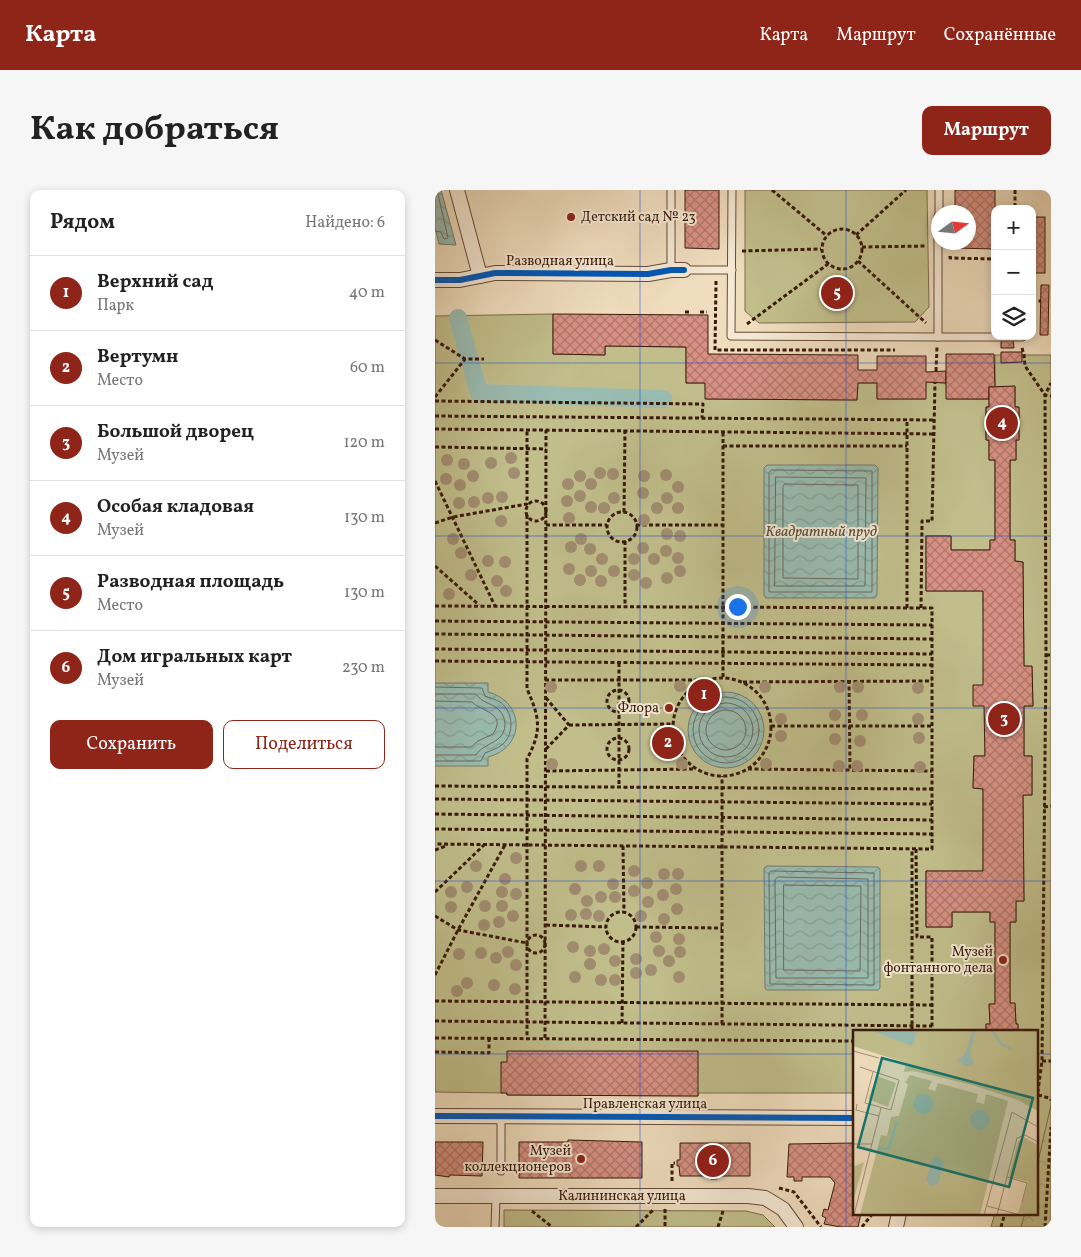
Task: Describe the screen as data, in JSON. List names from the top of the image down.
{
  "streets": {
    "street": ["Разводная улица", "Правленская улица", "Калининская улица"]
  },
  "water": ["Квадратный пруд"],
  "places": [
    "Детский сад № 23",
    "Флора",
    "Музей фонтанного дела",
    "Музей коллекционеров"
  ],
  "north": "right",
  "page": {
    "header": "Карта",
    "nav": ["Карта", "Маршрут", "Сохранённые"],
    "title": "Как добраться",
    "buttons": [
      "Маршрут",
      ["Сохранить", "Поделиться"]
    ],
    "heading": ["Рядом", "Найдено: 6"],
    "map_buttons": ["+", "−"],
    "list": [
      {
        "mark": "1",
        "name": "Верхний сад",
        "note": "Парк",
        "value": "40 m"
      },
      {
        "mark": "2",
        "name": "Вертумн",
        "note": "Место",
        "value": "60 m"
      },
      {
        "mark": "3",
        "name": "Большой дворец",
        "note": "Музей",
        "value": "120 m"
      },
      {
        "mark": "4",
        "name": "Особая кладовая",
        "note": "Музей",
        "value": "130 m"
      },
      {
        "mark": "5",
        "name": "Разводная площадь",
        "note": "Место",
        "value": "130 m"
      },
      {
        "mark": "6",
        "name": "Дом игральных карт",
        "note": "Музей",
        "value": "230 m"
      }
    ],
    "pins": [
      "5",
      "4",
      "1",
      "3",
      "2",
      "6"
    ]
  }
}
